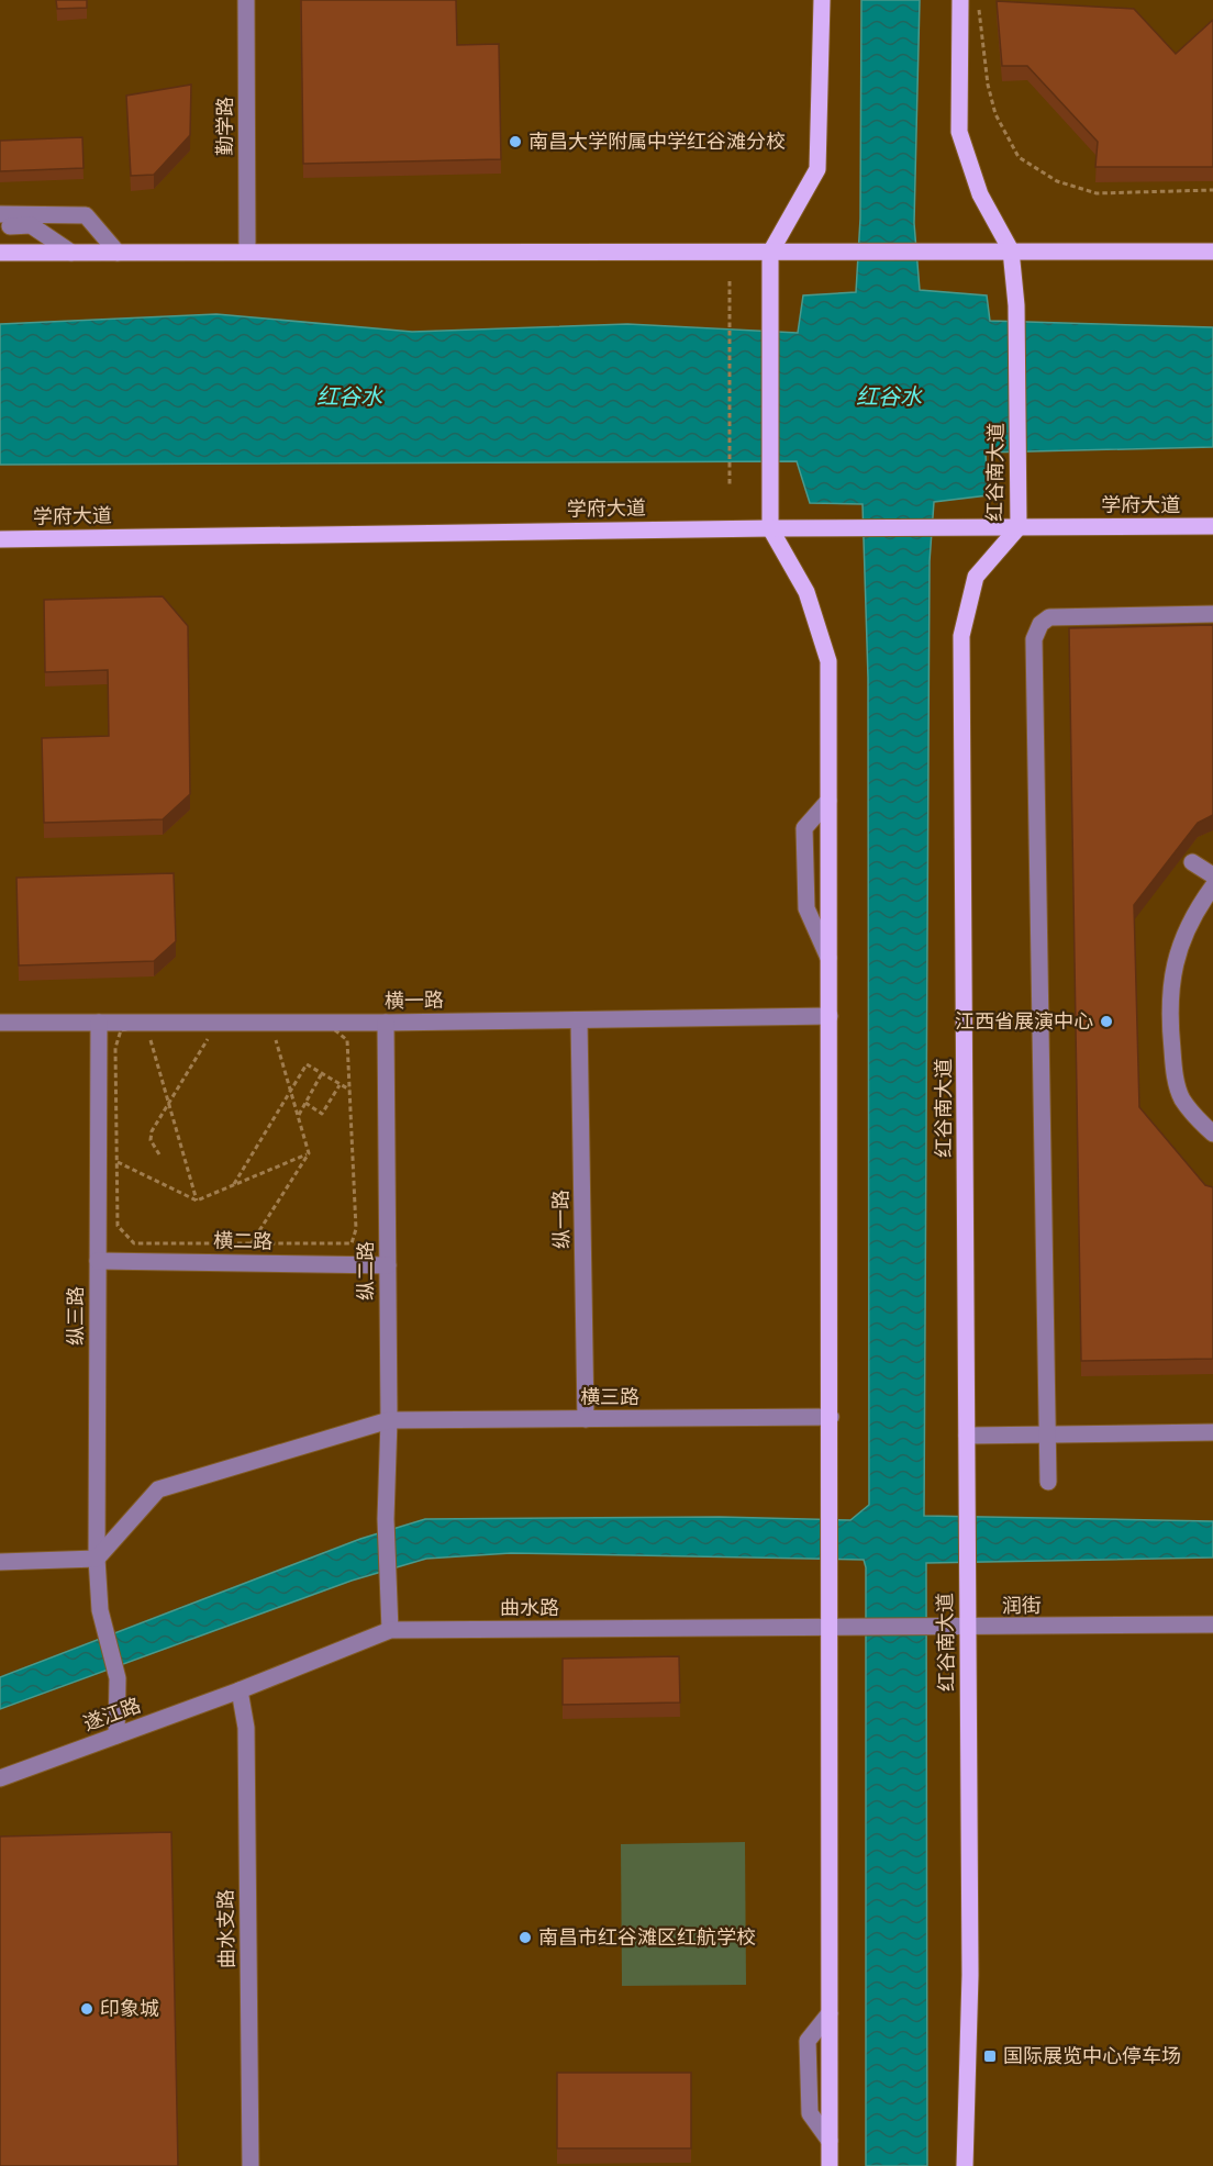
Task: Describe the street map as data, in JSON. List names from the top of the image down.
{
  "streets": {
    "main road": ["红谷南大道", "学府大道"],
    "street": [
      "勤学路",
      "横一路",
      "纵一路",
      "横二路",
      "纵二路",
      "纵三路",
      "横三路",
      "润街",
      "曲水路",
      "遂江路",
      "曲水支路"
    ]
  },
  "crossings": [
    ["红谷南大道", "学府大道"],
    ["红谷南大道", "润街"],
    ["横一路", "纵一路"],
    ["横一路", "纵二路"],
    ["横一路", "纵三路"],
    ["纵一路", "横三路"],
    ["横二路", "纵二路"],
    ["横二路", "纵三路"],
    ["纵二路", "横三路"],
    ["纵二路", "曲水路"],
    ["纵三路", "横三路"],
    ["纵三路", "遂江路"],
    ["润街", "曲水路"],
    ["曲水路", "遂江路"],
    ["曲水路", "曲水支路"],
    ["遂江路", "曲水支路"]
  ],
  "water": ["红谷水"],
  "places": {
    "other": [
      "南昌大学附属中学红谷滩分校",
      "江西省展演中心",
      "南昌市红谷滩区红航学校",
      "印象城"
    ],
    "transit": ["国际展览中心停车场"]
  }
}
